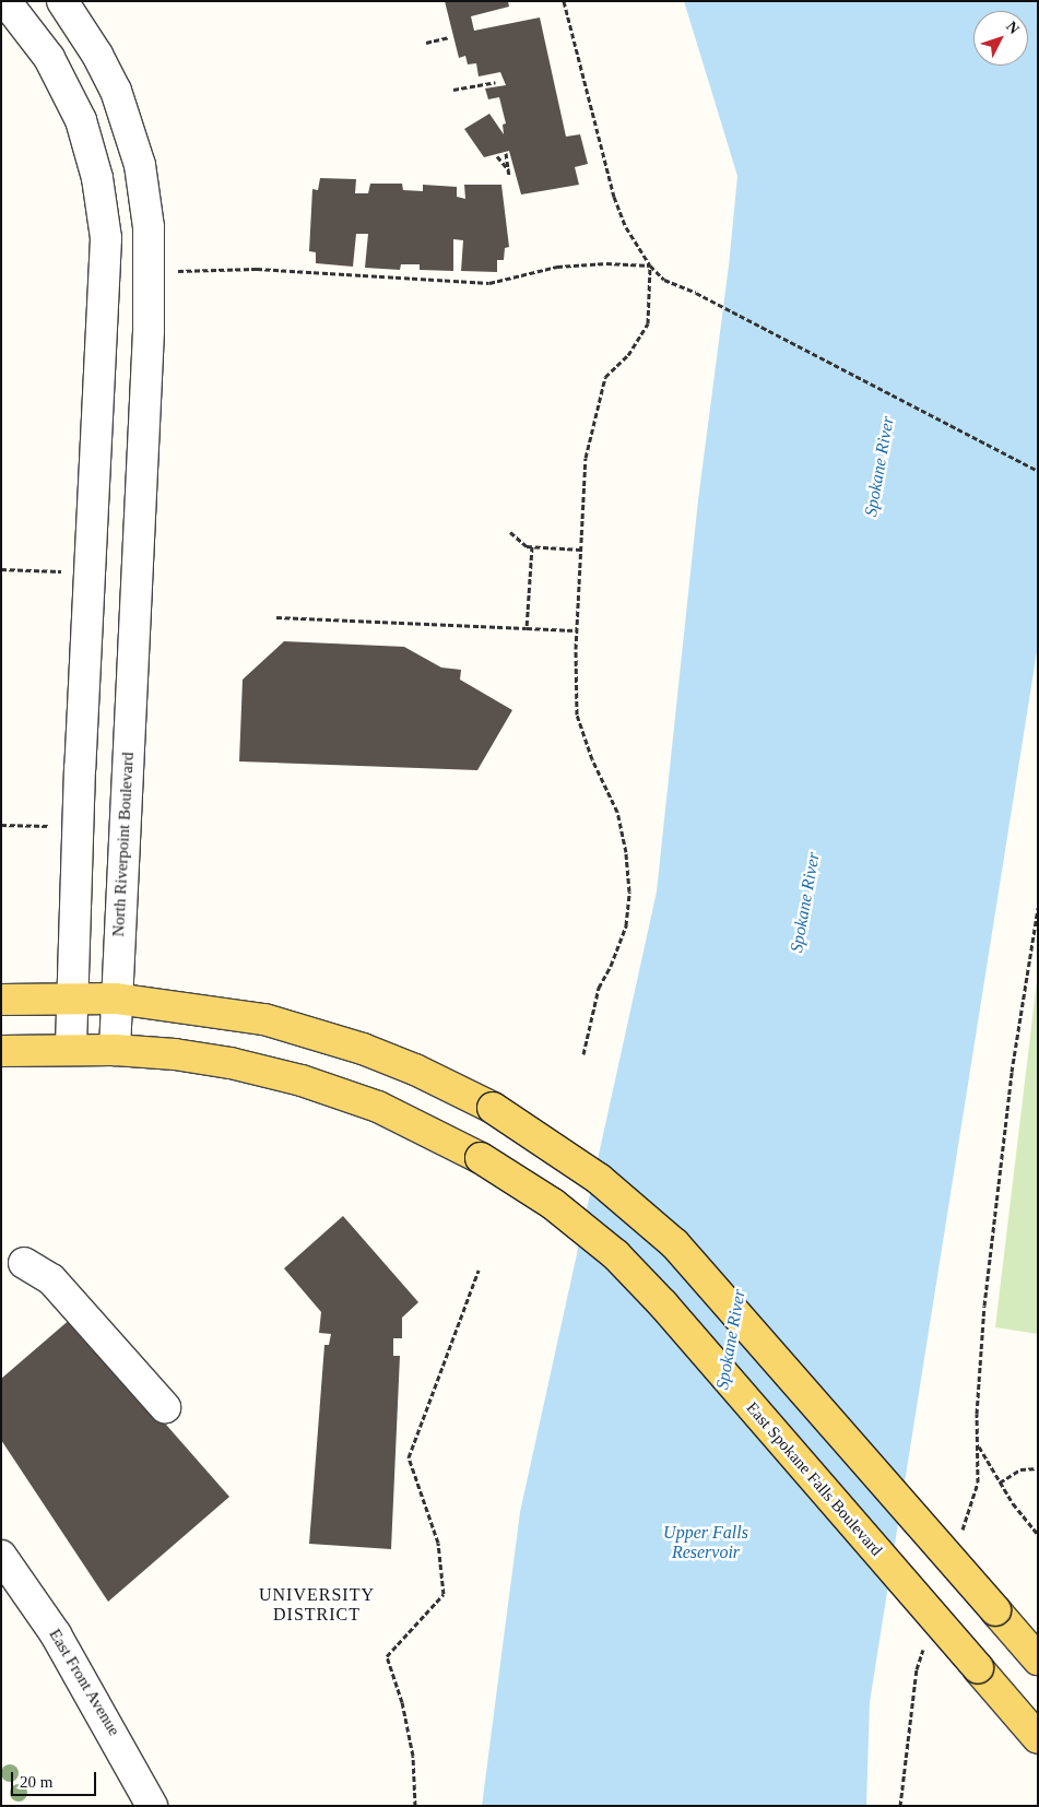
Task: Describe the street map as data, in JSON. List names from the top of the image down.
{
  "streets": {
    "main road": ["East Spokane Falls Boulevard"],
    "street": ["North Riverpoint Boulevard", "East Front Avenue"]
  },
  "crossings": [
    ["North Riverpoint Boulevard", "East Spokane Falls Boulevard"]
  ],
  "districts": ["UNIVERSITY DISTRICT"],
  "water": ["Spokane River", "Upper Falls Reservoir"],
  "scale_bar": "20 m",
  "north": "top right"
}
